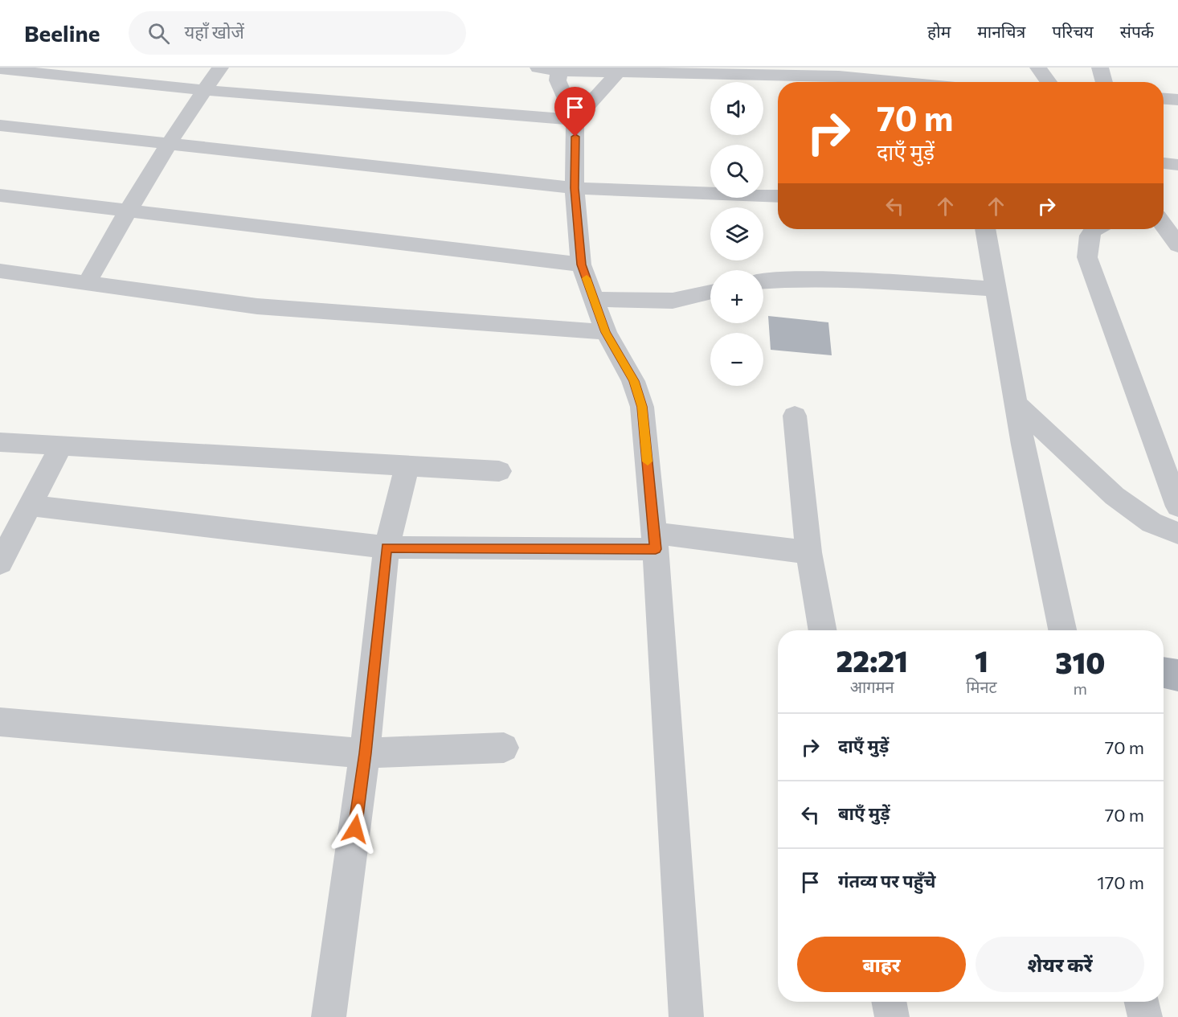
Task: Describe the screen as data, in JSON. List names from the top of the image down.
{
  "page": {
    "header": "Beeline",
    "search": "यहाँ खोजें",
    "nav": [
      "होम",
      "मानचित्र",
      "परिचय",
      "संपर्क"
    ],
    "map_buttons": ["+", "−"],
    "turn": ["70 m", "दाएँ मुड़ें"],
    "eta": [
      "22:21",
      "आगमन",
      "1",
      "मिनट",
      "310",
      "m"
    ],
    "list": [
      {
        "name": "दाएँ मुड़ें",
        "value": "70 m"
      },
      {
        "name": "बाएँ मुड़ें",
        "value": "70 m"
      },
      {
        "name": "गंतव्य पर पहुँचे",
        "value": "170 m"
      }
    ],
    "buttons": ["बाहर", "शेयर करें"]
  }
}
